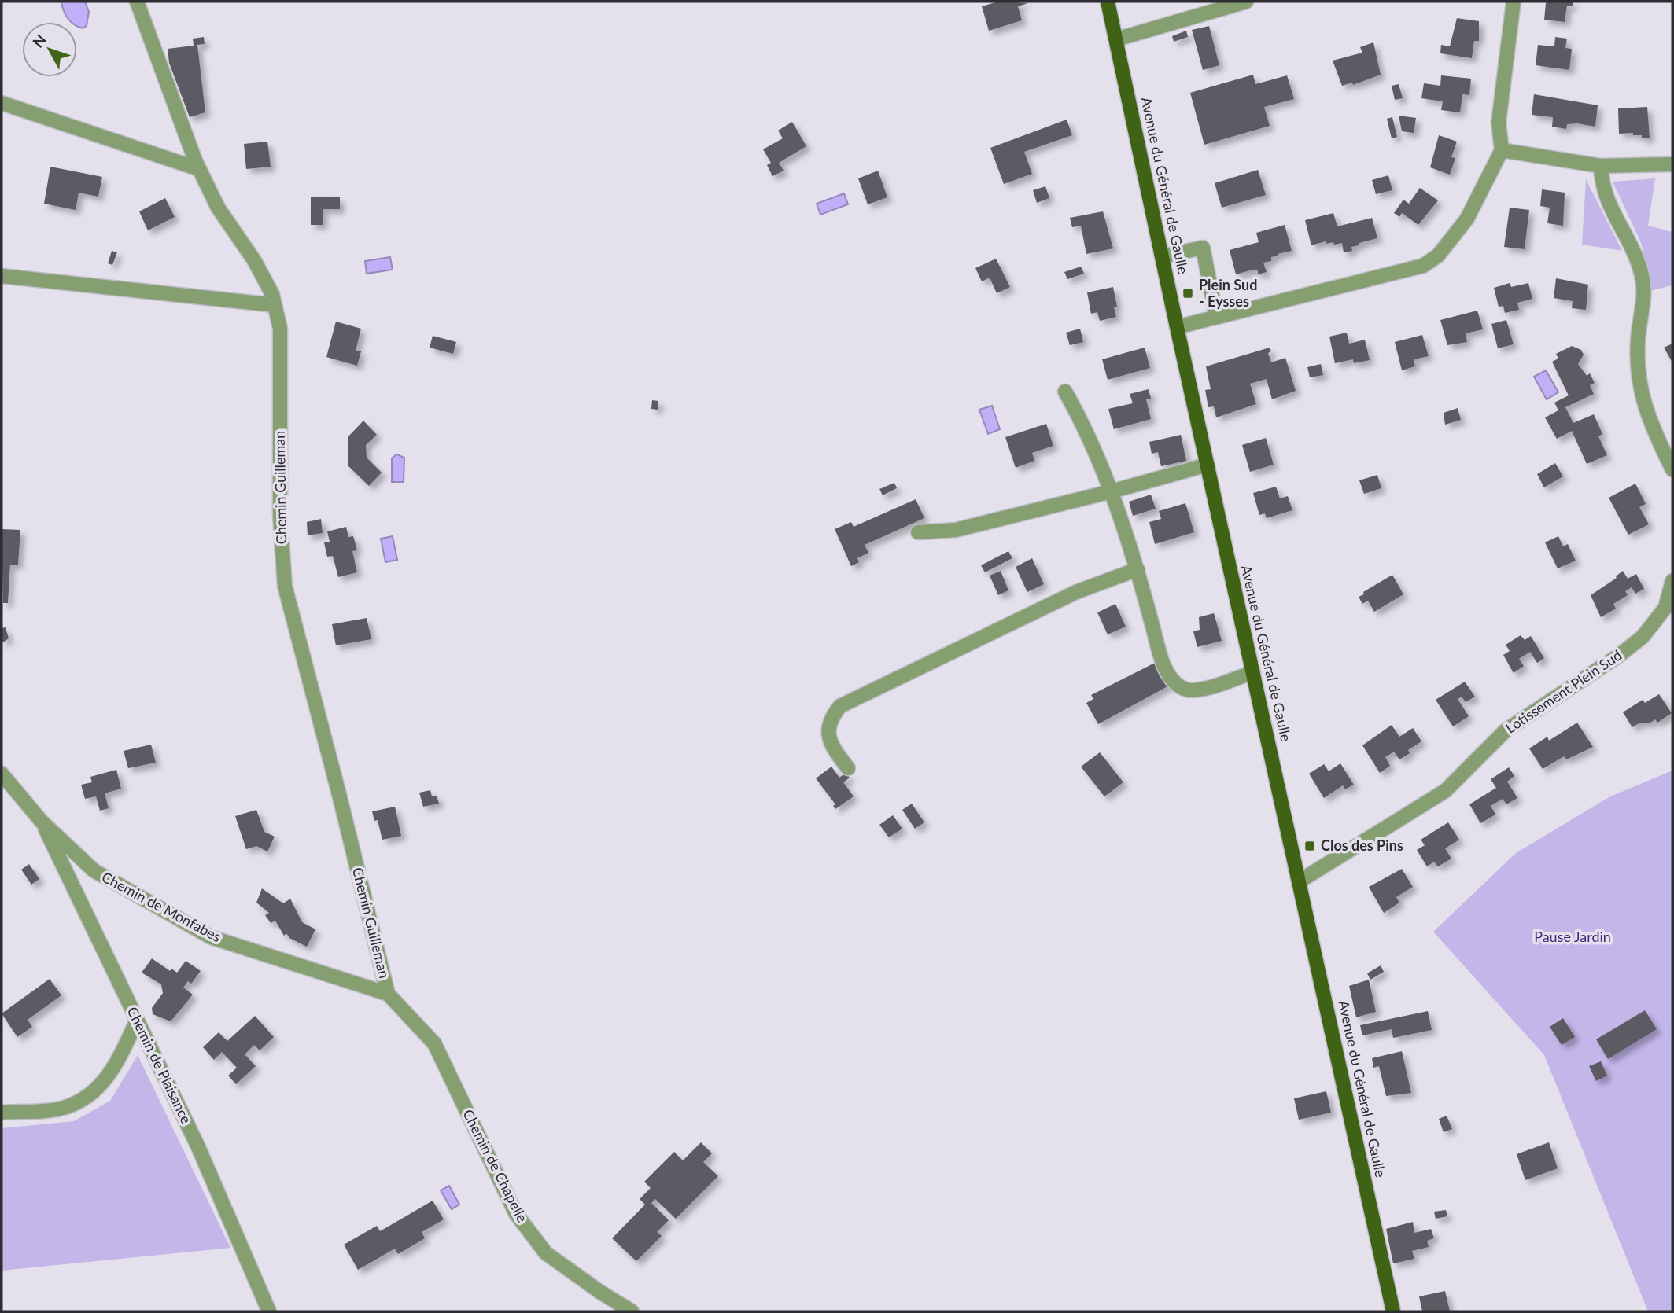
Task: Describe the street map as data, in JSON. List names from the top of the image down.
{
  "streets": {
    "main road": ["Avenue du Général de Gaulle"],
    "street": [
      "Chemin Guilleman",
      "Lotissement Plein Sud",
      "Chemin de Monfabes",
      "Chemin de Plaisance",
      "Chemin de Chapelle"
    ]
  },
  "crossings": [
    ["Avenue du Général de Gaulle", "Lotissement Plein Sud"],
    ["Chemin Guilleman", "Chemin de Monfabes"],
    ["Chemin Guilleman", "Chemin de Chapelle"],
    ["Chemin de Monfabes", "Chemin de Plaisance"],
    ["Chemin de Monfabes", "Chemin de Chapelle"]
  ],
  "parks": ["Pause Jardin"],
  "places": {
    "transit": ["Plein Sud - Eysses", "Clos des Pins"]
  },
  "north": "top left"
}
